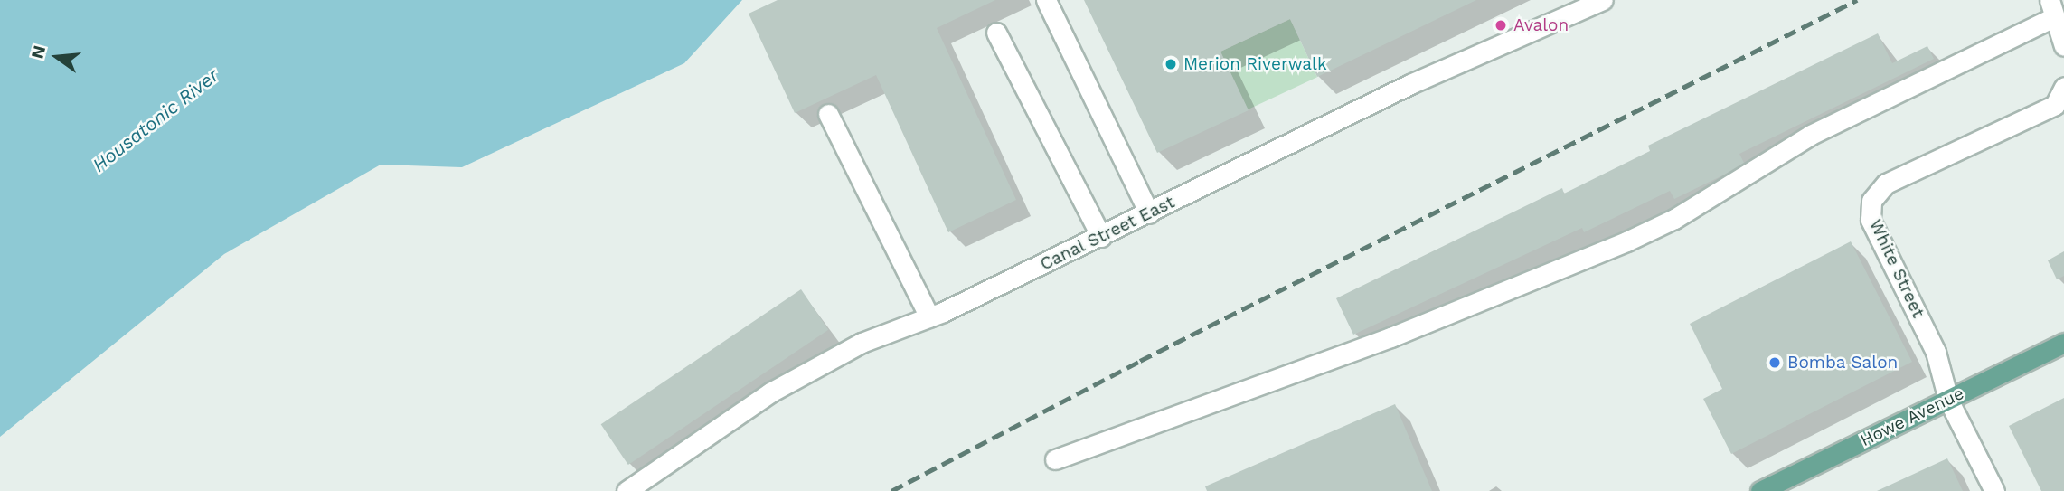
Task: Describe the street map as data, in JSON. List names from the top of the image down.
{
  "streets": {
    "main road": ["Howe Avenue"],
    "street": ["Canal Street East", "White Street"]
  },
  "crossings": [
    ["White Street", "Howe Avenue"]
  ],
  "water": ["Housatonic River"],
  "places": ["Avalon", "Merion Riverwalk", "Bomba Salon"],
  "north": "left"
}
